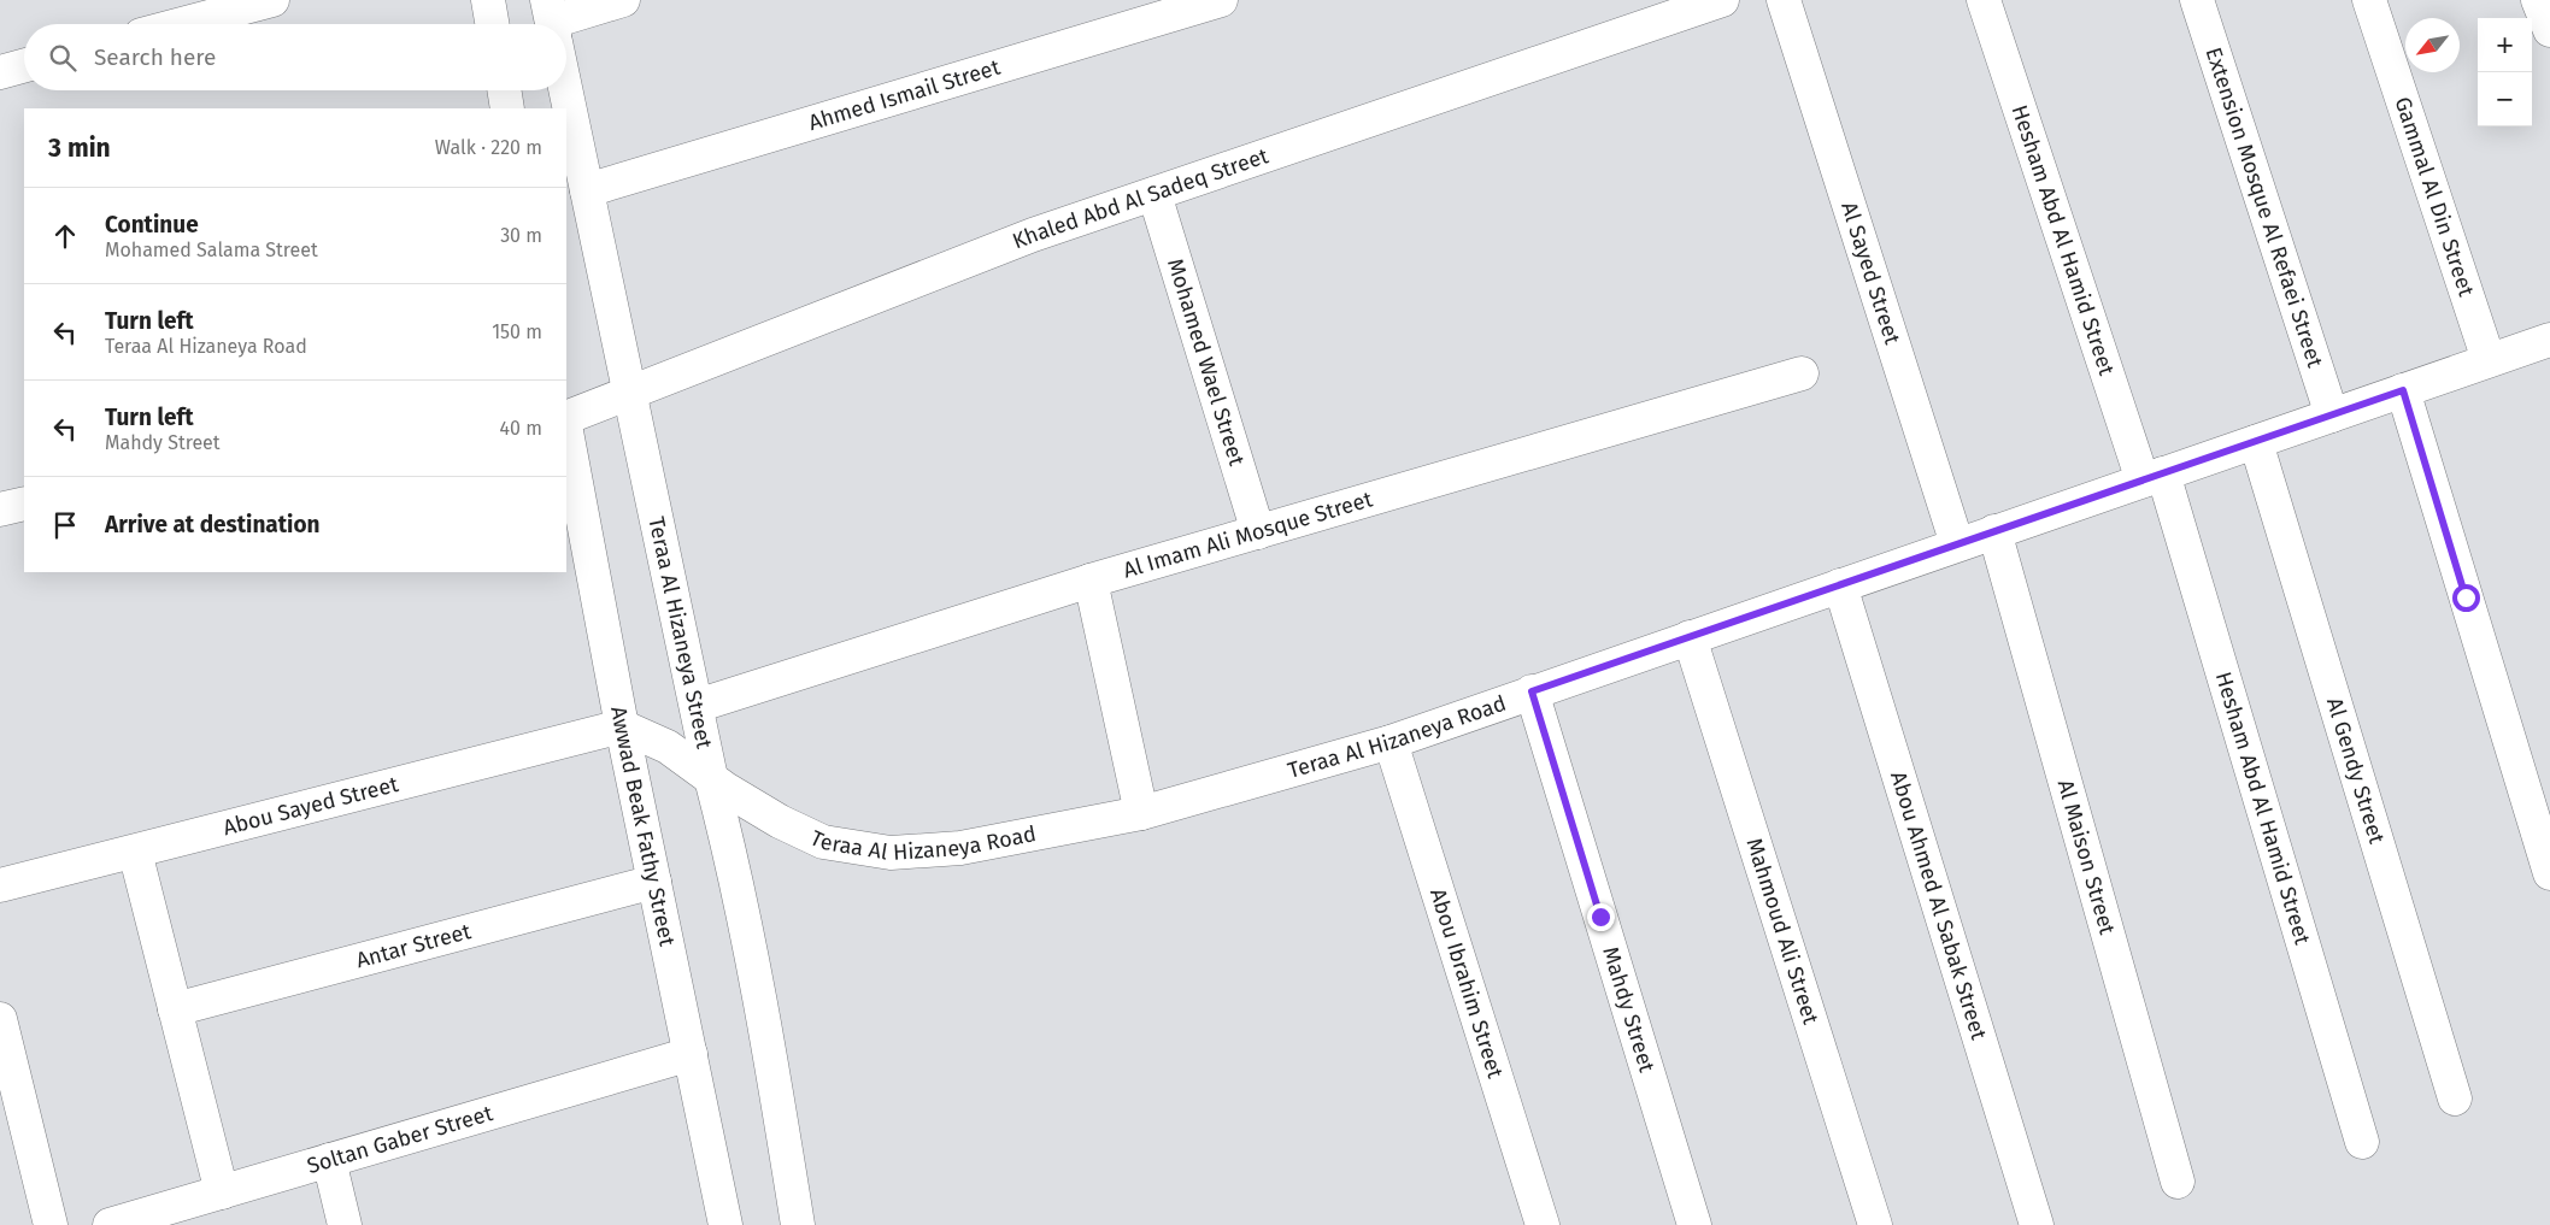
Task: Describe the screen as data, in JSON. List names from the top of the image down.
{
  "streets": {
    "street": [
      "Ahmed Ismail Street",
      "Gammal Al Din Street",
      "Khaled Abd Al Sadeq Street",
      "Extension Mosque Al Refaei Street",
      "Hesham Abd Al Hamid Street",
      "Al Sayed Street",
      "Mohamed Wael Street",
      "Al Imam Ali Mosque Street",
      "Teraa Al Hizaneya Street",
      "Teraa Al Hizaneya Road",
      "Al Gendy Street",
      "Abou Sayed Street",
      "Awwad Beak Fathy Street",
      "Al Maison Street",
      "Abou Ahmed Al Sabak Street",
      "Mahmoud Ali Street",
      "Antar Street",
      "Abou Ibrahim Street",
      "Mahdy Street",
      "Soltan Gaber Street"
    ]
  },
  "crossings": [
    ["Ahmed Ismail Street", "Teraa Al Hizaneya Street"],
    ["Gammal Al Din Street", "Teraa Al Hizaneya Road"],
    ["Khaled Abd Al Sadeq Street", "Mohamed Wael Street"],
    ["Khaled Abd Al Sadeq Street", "Teraa Al Hizaneya Street"],
    ["Extension Mosque Al Refaei Street", "Teraa Al Hizaneya Road"],
    ["Hesham Abd Al Hamid Street", "Teraa Al Hizaneya Road"],
    ["Al Sayed Street", "Teraa Al Hizaneya Road"],
    ["Mohamed Wael Street", "Al Imam Ali Mosque Street"],
    ["Al Imam Ali Mosque Street", "Teraa Al Hizaneya Street"],
    ["Teraa Al Hizaneya Street", "Teraa Al Hizaneya Road"],
    ["Teraa Al Hizaneya Road", "Al Gendy Street"],
    ["Teraa Al Hizaneya Road", "Abou Sayed Street"],
    ["Teraa Al Hizaneya Road", "Awwad Beak Fathy Street"],
    ["Teraa Al Hizaneya Road", "Al Maison Street"],
    ["Teraa Al Hizaneya Road", "Abou Ahmed Al Sabak Street"],
    ["Teraa Al Hizaneya Road", "Mahmoud Ali Street"],
    ["Teraa Al Hizaneya Road", "Abou Ibrahim Street"],
    ["Teraa Al Hizaneya Road", "Mahdy Street"],
    ["Abou Sayed Street", "Awwad Beak Fathy Street"],
    ["Awwad Beak Fathy Street", "Antar Street"],
    ["Awwad Beak Fathy Street", "Soltan Gaber Street"]
  ],
  "north": "bottom left",
  "page": {
    "map_buttons": ["+", "−"],
    "search": "Search here",
    "heading": ["3 min", "Walk · 220 m"],
    "list": [
      ["Continue", "Mohamed Salama Street", "30 m"],
      ["Turn left", "Teraa Al Hizaneya Road", "150 m"],
      ["Turn left", "Mahdy Street", "40 m"],
      "Arrive at destination"
    ]
  }
}
